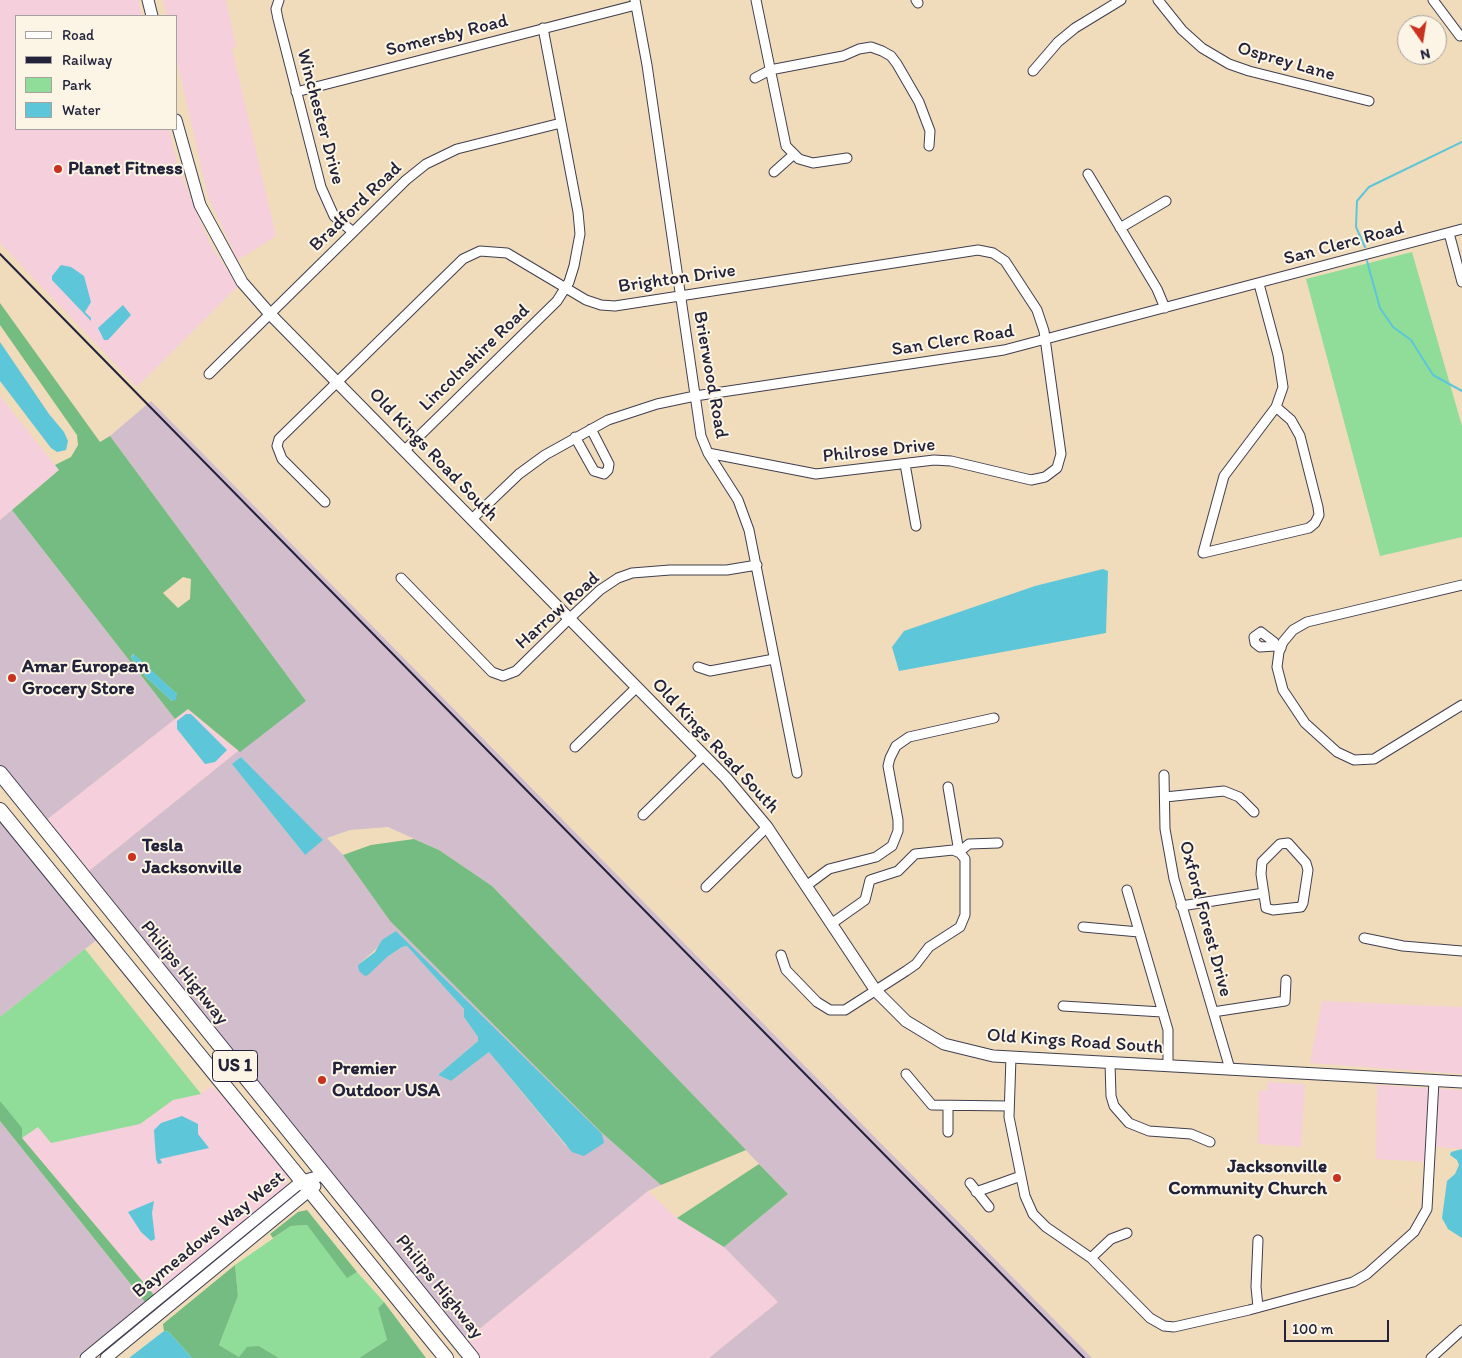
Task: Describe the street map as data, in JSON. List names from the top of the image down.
{
  "streets": {
    "main road": ["Philips Highway", "US 1"],
    "street": [
      "Somersby Road",
      "Osprey Lane",
      "Winchester Drive",
      "Bradford Road",
      "San Clerc Road",
      "Brighton Drive",
      "Lincolnshire Road",
      "Brierwood Road",
      "Philrose Drive",
      "Old Kings Road South",
      "Harrow Road",
      "Oxford Forest Drive",
      "Baymeadows Way West"
    ]
  },
  "crossings": [
    ["Somersby Road", "Winchester Drive"],
    ["Somersby Road", "Lincolnshire Road"],
    ["Somersby Road", "Brierwood Road"],
    ["Winchester Drive", "Bradford Road"],
    ["Bradford Road", "Lincolnshire Road"],
    ["Bradford Road", "Old Kings Road South"],
    ["San Clerc Road", "Brighton Drive"],
    ["San Clerc Road", "Brierwood Road"],
    ["San Clerc Road", "Old Kings Road South"],
    ["Brighton Drive", "Lincolnshire Road"],
    ["Brighton Drive", "Brierwood Road"],
    ["Brighton Drive", "Philrose Drive"],
    ["Brighton Drive", "Old Kings Road South"],
    ["Lincolnshire Road", "Old Kings Road South"],
    ["Brierwood Road", "Philrose Drive"],
    ["Brierwood Road", "Harrow Road"],
    ["Old Kings Road South", "Harrow Road"],
    ["Old Kings Road South", "Oxford Forest Drive"],
    ["Philips Highway", "Baymeadows Way West"]
  ],
  "places": [
    "Planet Fitness",
    "Amar European Grocery Store",
    "Tesla Jacksonville",
    "Premier Outdoor USA",
    "Jacksonville Community Church"
  ],
  "legend": [
    "Road",
    "Railway",
    "Park",
    "Water"
  ],
  "scale_bar": "100 m",
  "north": "bottom"
}
